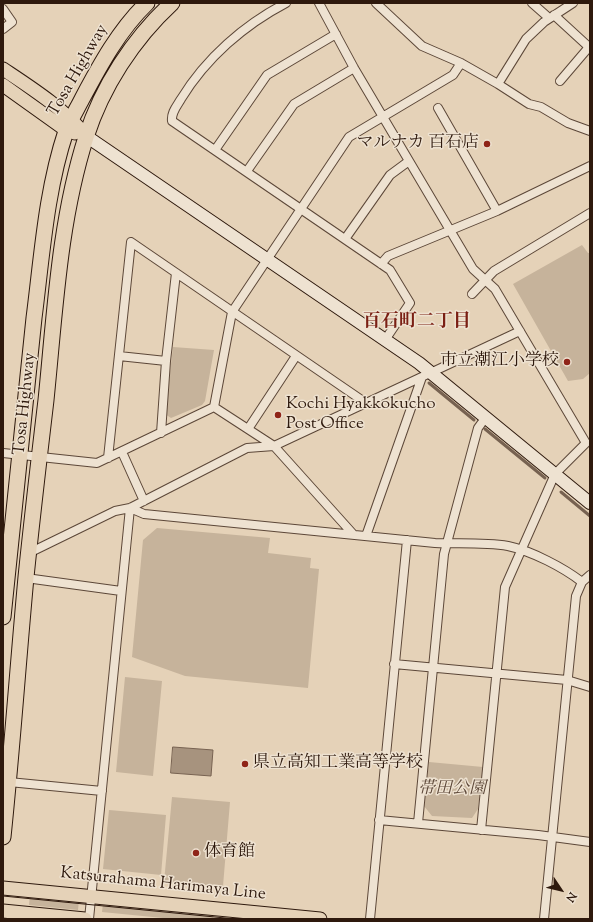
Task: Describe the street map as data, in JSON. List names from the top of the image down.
{
  "streets": {
    "highway": ["Tosa Highway"],
    "main road": ["Katsurahama Harimaya Line"]
  },
  "districts": ["百石町二丁目"],
  "parks": ["帯田公園"],
  "places": [
    "マルナカ 百石店",
    "市立潮江小学校",
    "Kochi Hyakkokucho Post Office",
    "県立高知工業高等学校",
    "体育館"
  ],
  "north": "bottom right"
}
